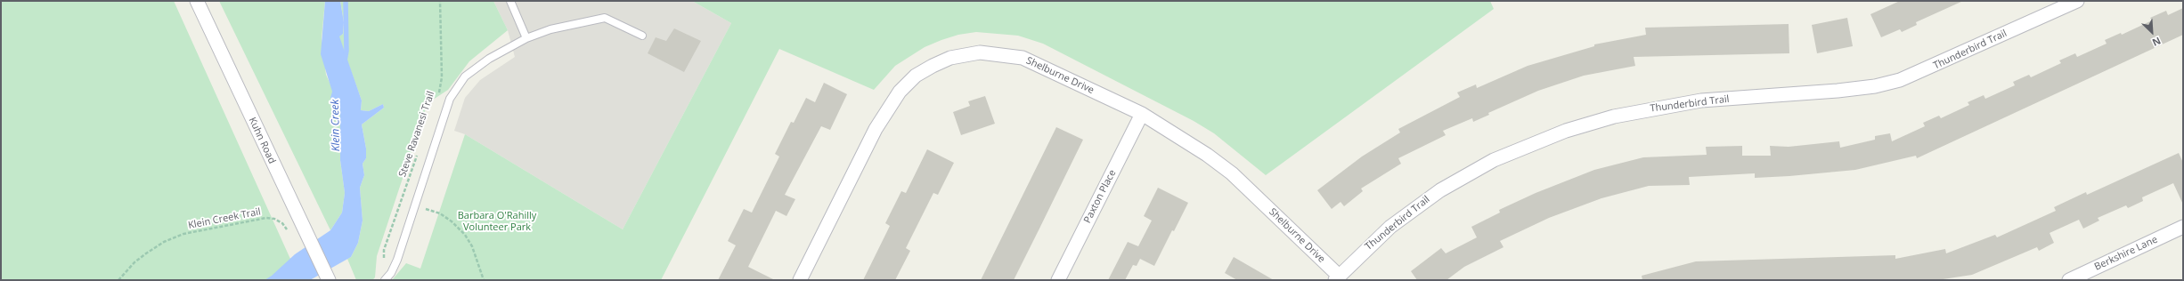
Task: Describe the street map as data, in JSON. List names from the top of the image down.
{
  "streets": {
    "street": [
      "Thunderbird Trail",
      "Shelburne Drive",
      "Kuhn Road",
      "Paxton Place",
      "Berkshire Lane"
    ],
    "path": ["Steve Ravanesi Trail", "Klein Creek Trail"]
  },
  "crossings": [
    ["Thunderbird Trail", "Shelburne Drive"],
    ["Shelburne Drive", "Paxton Place"]
  ],
  "water": ["Klein Creek"],
  "parks": ["Barbara O'Rahilly Volunteer Park"],
  "north": "bottom right"
}
